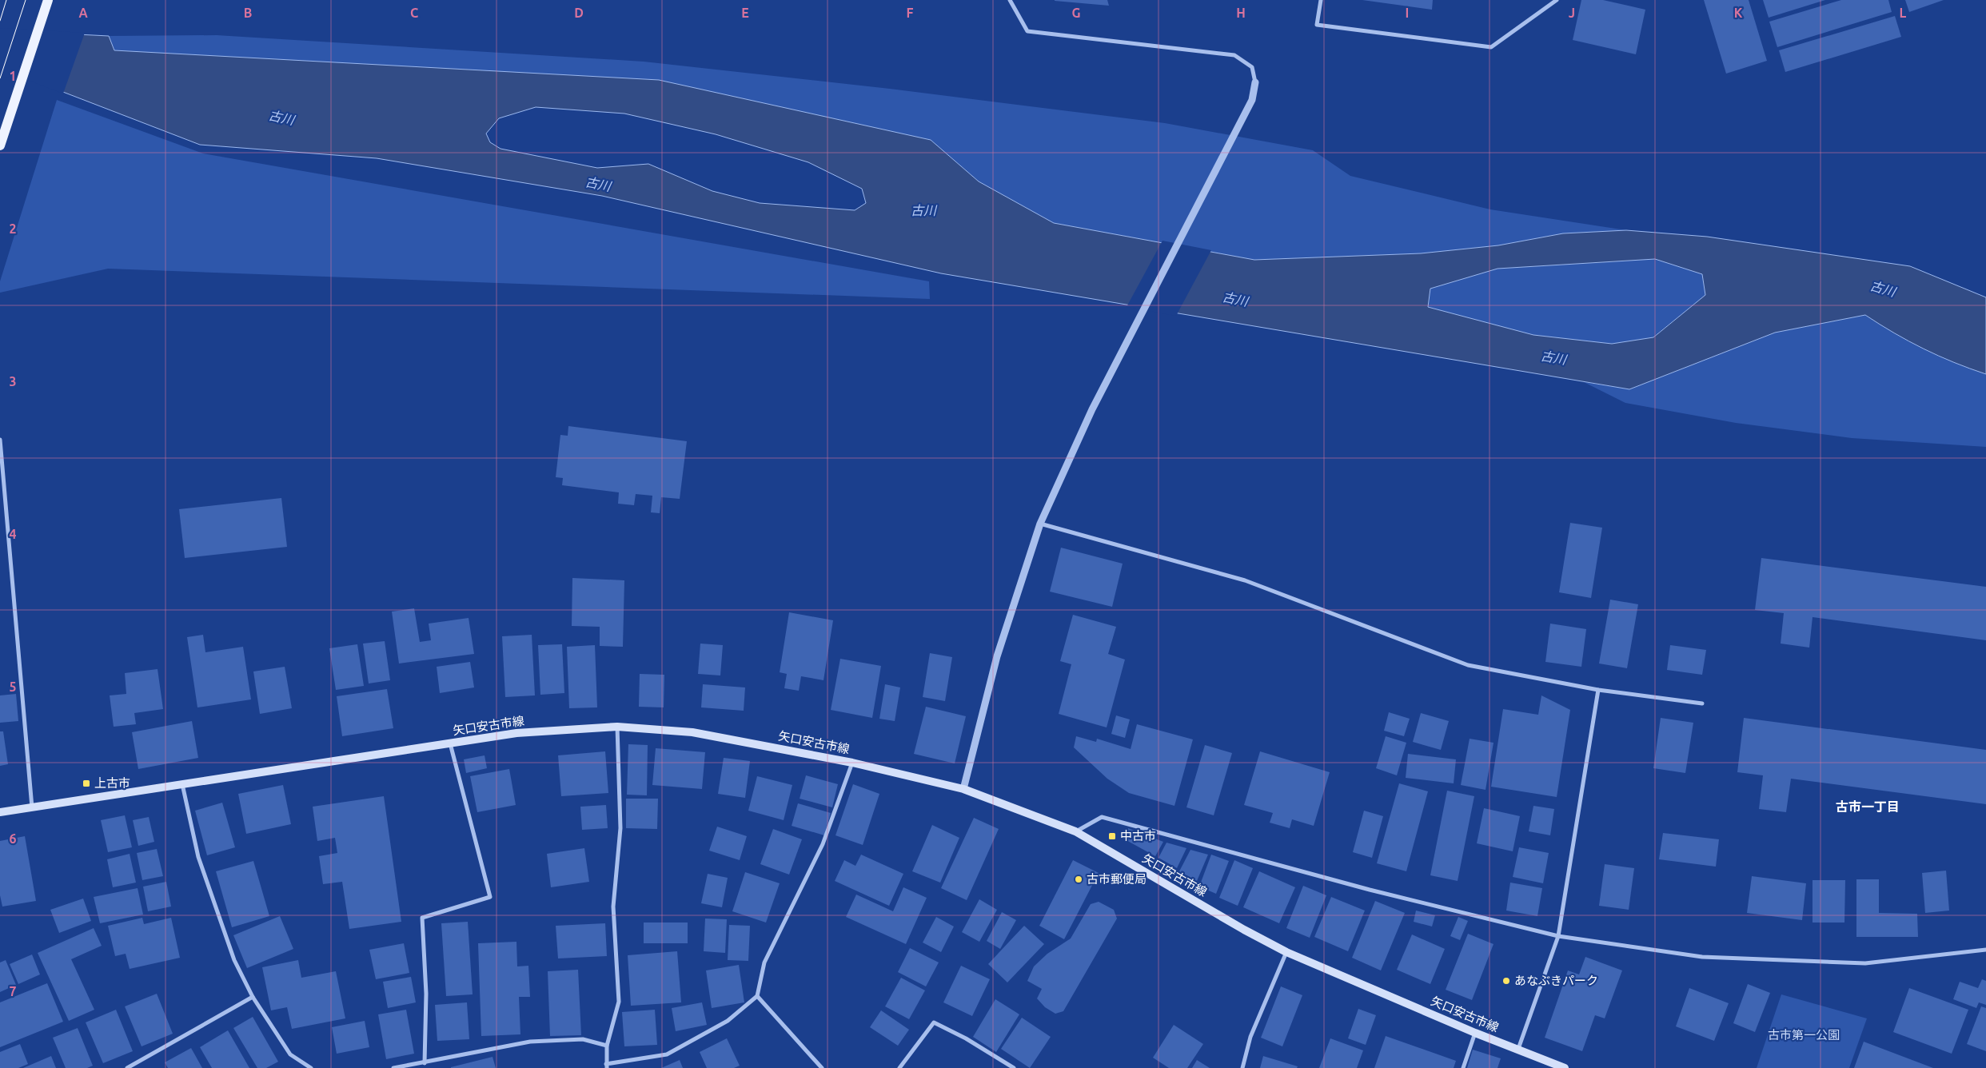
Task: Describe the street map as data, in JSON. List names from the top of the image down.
{
  "streets": {
    "main road": ["矢口安古市線"]
  },
  "districts": ["古市一丁目"],
  "water": ["古川"],
  "parks": ["古市第一公園"],
  "places": {
    "transit": ["上古市", "中古市"],
    "other": ["古市郵便局", "あなぶきパーク"]
  },
  "grid": {
    "columns": [
      "A",
      "B",
      "C",
      "D",
      "E",
      "F",
      "G",
      "H",
      "I",
      "J",
      "K",
      "L"
    ],
    "rows": [
      "1",
      "2",
      "3",
      "4",
      "5",
      "6",
      "7"
    ]
  }
}
